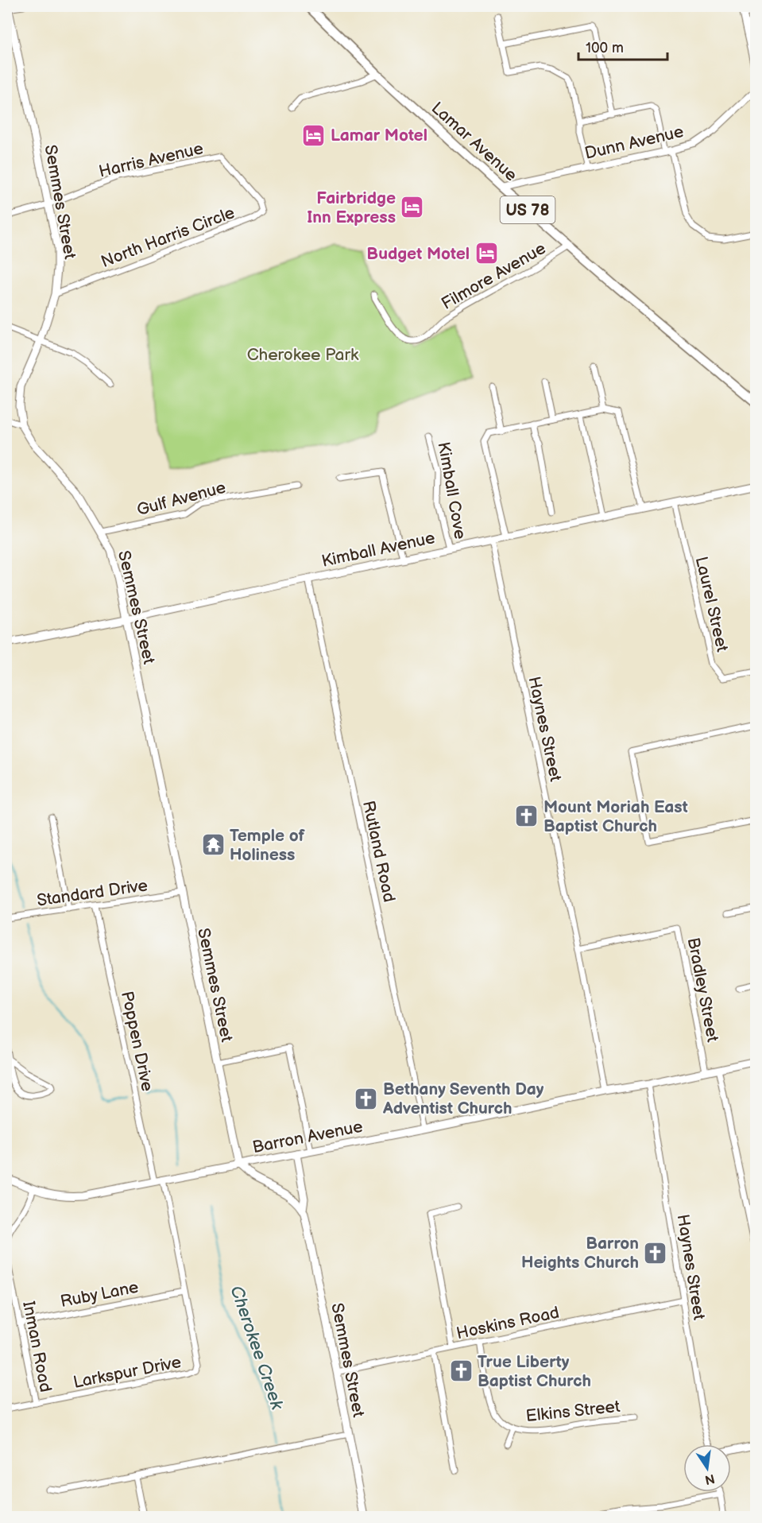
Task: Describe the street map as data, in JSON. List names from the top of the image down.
{
  "streets": {
    "main road": [
      "Lamar Avenue",
      "Semmes Street",
      "US 78",
      "Kimball Avenue",
      "Barron Avenue"
    ],
    "street": [
      "Dunn Avenue",
      "Harris Avenue",
      "North Harris Circle",
      "Filmore Avenue",
      "Kimball Cove",
      "Gulf Avenue",
      "Laurel Street",
      "Haynes Street",
      "Rutland Road",
      "Standard Drive",
      "Bradley Street",
      "Poppen Drive",
      "Ruby Lane",
      "Hoskins Road",
      "Inman Road",
      "Larkspur Drive",
      "Elkins Street"
    ]
  },
  "crossings": [
    ["Lamar Avenue", "Dunn Avenue"],
    ["Lamar Avenue", "Filmore Avenue"],
    ["Harris Avenue", "Semmes Street"],
    ["Harris Avenue", "North Harris Circle"],
    ["Semmes Street", "North Harris Circle"],
    ["Semmes Street", "Gulf Avenue"],
    ["Semmes Street", "Kimball Avenue"],
    ["Semmes Street", "Standard Drive"],
    ["Semmes Street", "Barron Avenue"],
    ["Semmes Street", "Hoskins Road"],
    ["Kimball Cove", "Kimball Avenue"],
    ["Kimball Avenue", "Laurel Street"],
    ["Kimball Avenue", "Haynes Street"],
    ["Kimball Avenue", "Rutland Road"],
    ["Haynes Street", "Bradley Street"],
    ["Haynes Street", "Barron Avenue"],
    ["Haynes Street", "Hoskins Road"],
    ["Rutland Road", "Barron Avenue"],
    ["Standard Drive", "Poppen Drive"],
    ["Bradley Street", "Barron Avenue"],
    ["Poppen Drive", "Barron Avenue"],
    ["Barron Avenue", "Inman Road"],
    ["Ruby Lane", "Inman Road"],
    ["Ruby Lane", "Larkspur Drive"],
    ["Hoskins Road", "Elkins Street"],
    ["Inman Road", "Larkspur Drive"]
  ],
  "water": ["Cherokee Creek"],
  "parks": ["Cherokee Park"],
  "places": {
    "hotel": ["Lamar Motel", "Fairbridge Inn Express", "Budget Motel"],
    "church": [
      "Mount Moriah East Baptist Church",
      "Bethany Seventh Day Adventist Church",
      "Barron Heights Church",
      "True Liberty Baptist Church"
    ],
    "temple": ["Temple of Holiness"]
  },
  "scale_bar": "100 m",
  "north": "bottom"
}
